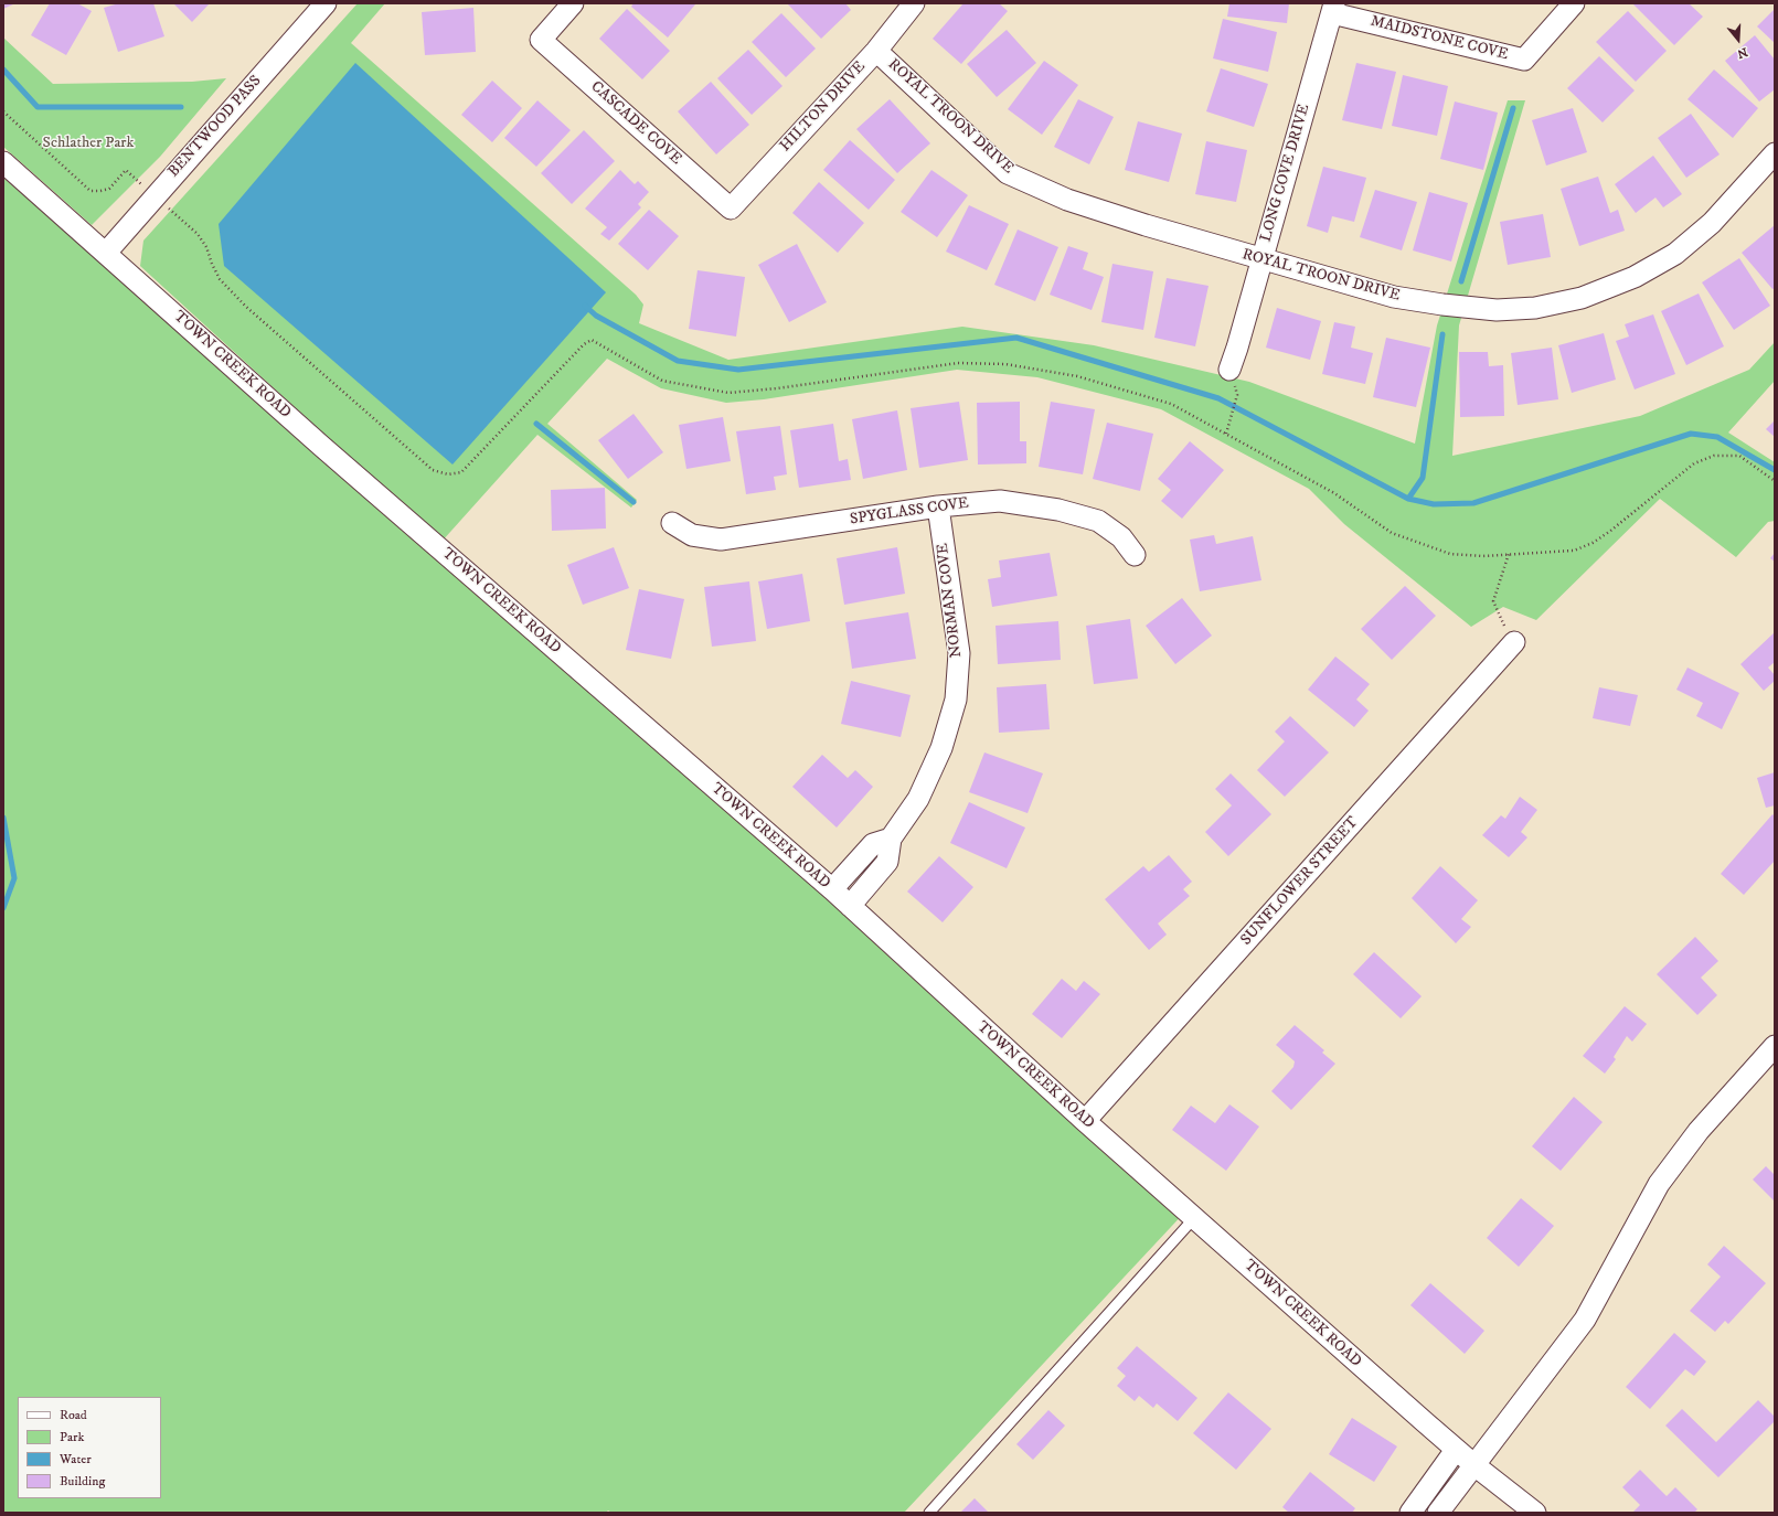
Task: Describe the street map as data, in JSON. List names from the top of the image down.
{
  "streets": {
    "street": [
      "MAIDSTONE COVE",
      "HILTON DRIVE",
      "ROYAL TROON DRIVE",
      "CASCADE COVE",
      "BENTWOOD PASS",
      "LONG COVE DRIVE",
      "TOWN CREEK ROAD",
      "SPYGLASS COVE",
      "NORMAN COVE",
      "SUNFLOWER STREET"
    ]
  },
  "crossings": [
    ["MAIDSTONE COVE", "LONG COVE DRIVE"],
    ["HILTON DRIVE", "ROYAL TROON DRIVE"],
    ["HILTON DRIVE", "CASCADE COVE"],
    ["ROYAL TROON DRIVE", "LONG COVE DRIVE"],
    ["BENTWOOD PASS", "TOWN CREEK ROAD"],
    ["TOWN CREEK ROAD", "NORMAN COVE"],
    ["TOWN CREEK ROAD", "SUNFLOWER STREET"],
    ["SPYGLASS COVE", "NORMAN COVE"]
  ],
  "parks": ["Schlather Park"],
  "legend": [
    "Road",
    "Park",
    "Water",
    "Building"
  ],
  "north": "bottom"
}
